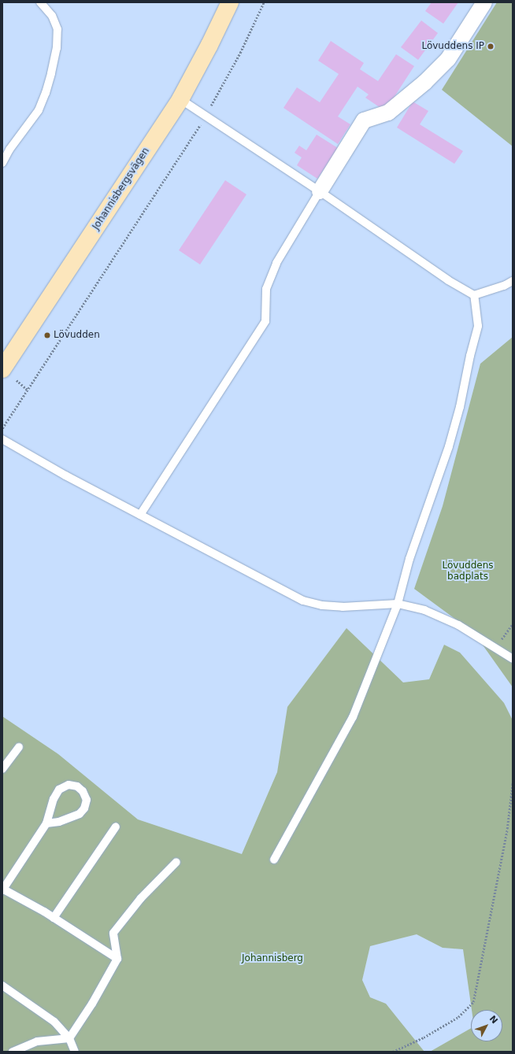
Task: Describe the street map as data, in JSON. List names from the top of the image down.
{
  "streets": {
    "main road": ["Johannisbergsvägen"]
  },
  "parks": ["Lövuddens badplats", "Johannisberg"],
  "places": ["Lövuddens IP", "Lövudden"],
  "north": "top right"
}
